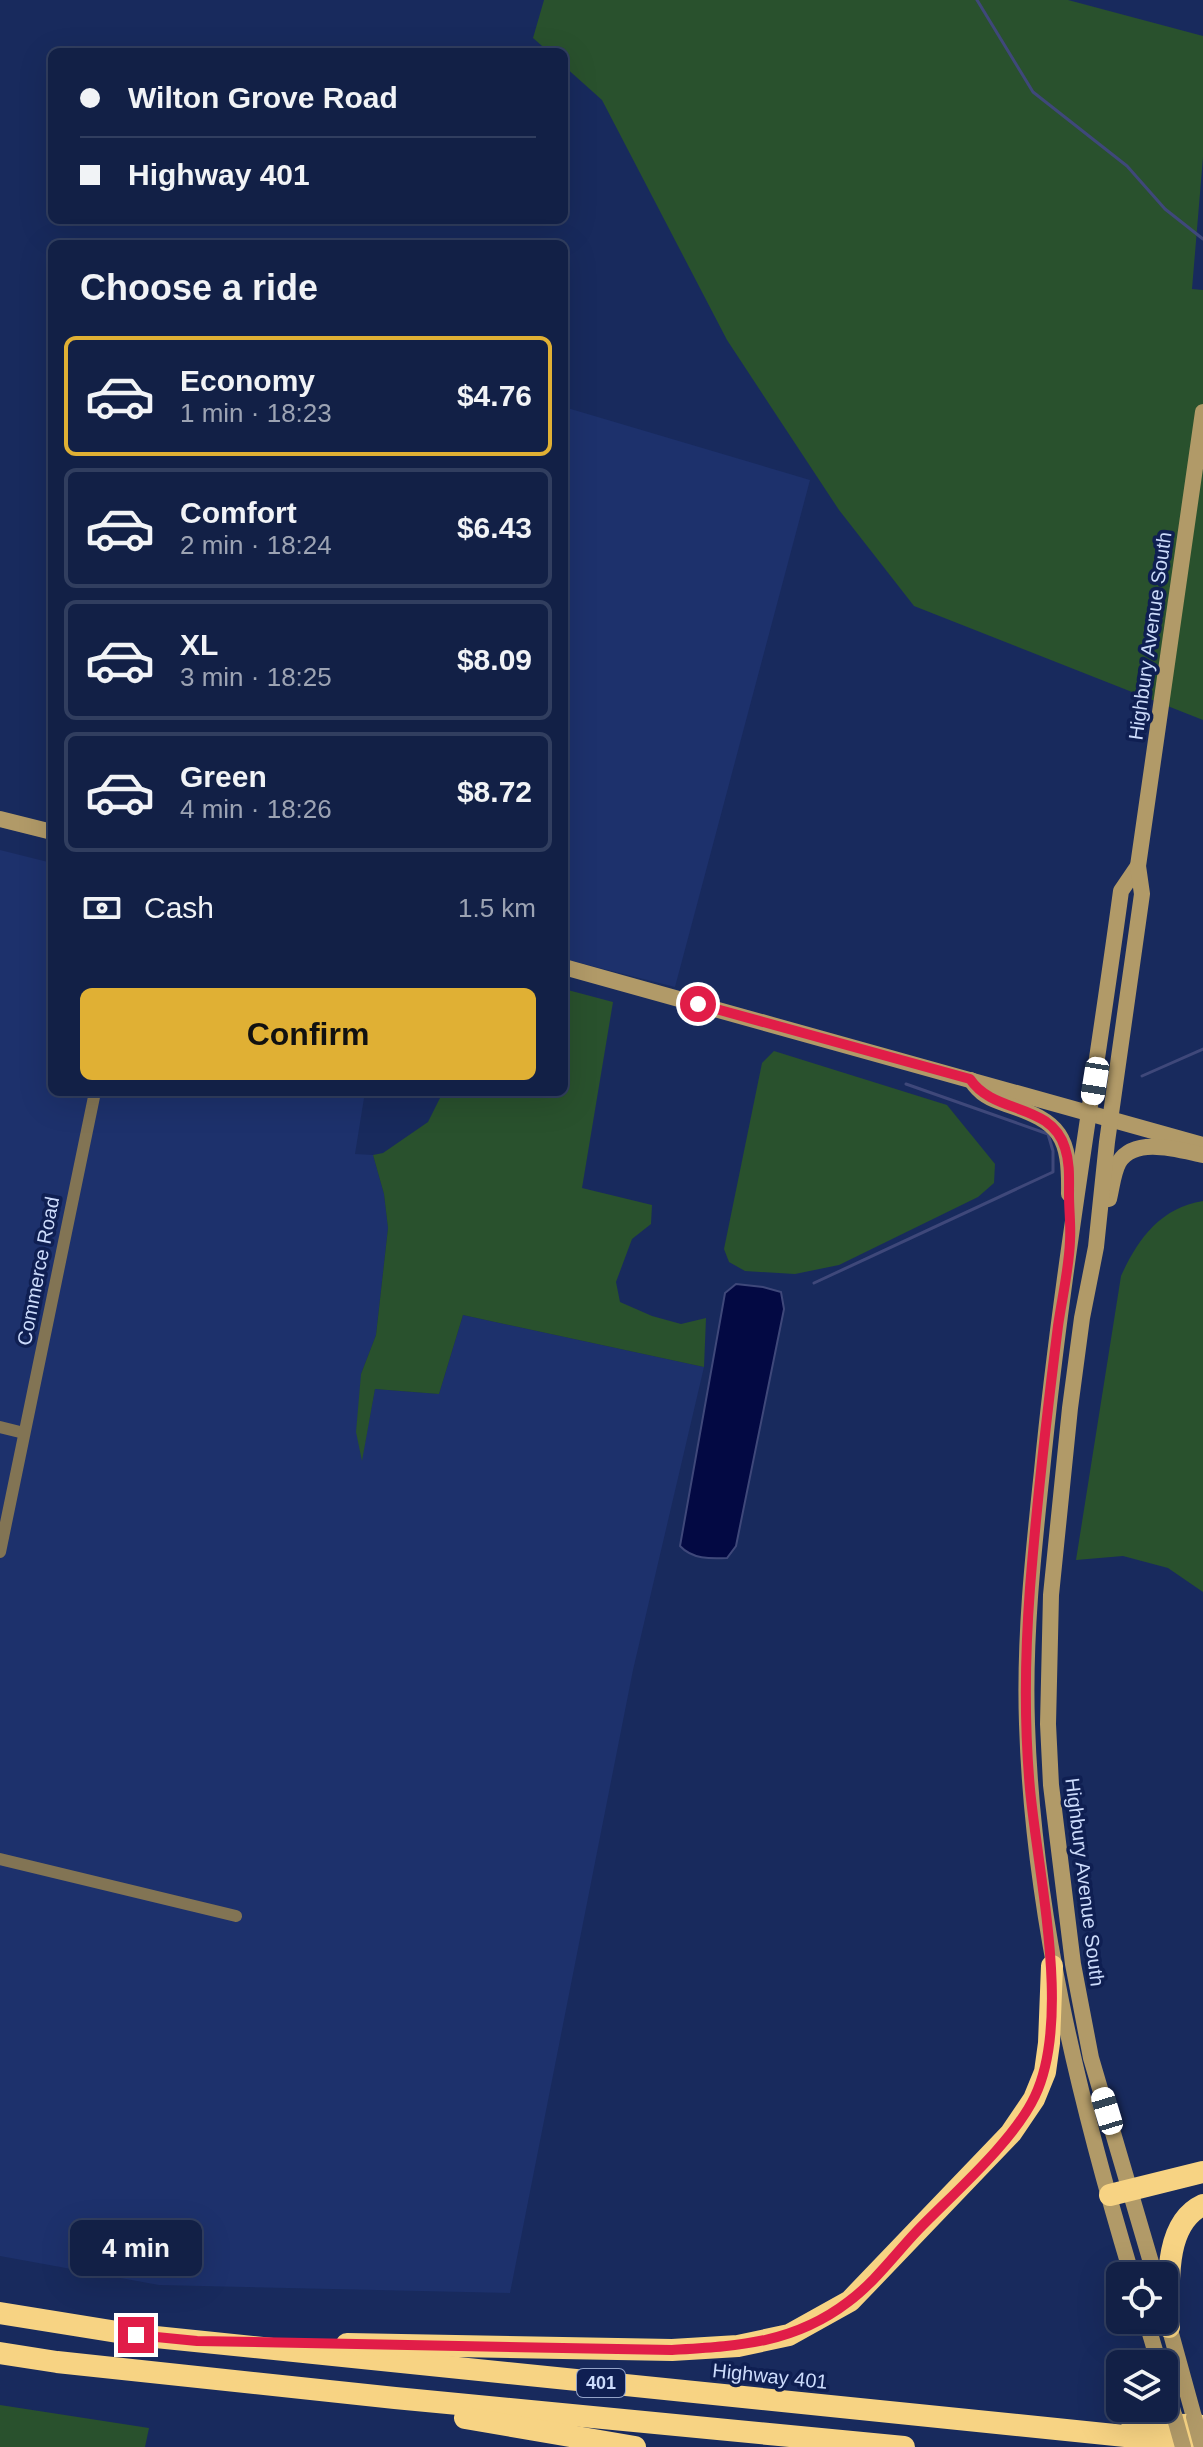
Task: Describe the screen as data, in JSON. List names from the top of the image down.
{
  "streets": {
    "highway": ["Highway 401", "401"],
    "main road": ["Highbury Avenue South"],
    "street": ["Commerce Road"]
  },
  "page": {
    "banner": ["Wilton Grove Road", "Highway 401"],
    "heading": "Choose a ride",
    "list": [
      {
        "name": "Economy",
        "note": "1 min · 18:23",
        "value": "$4.76"
      },
      {
        "name": "Comfort",
        "note": "2 min · 18:24",
        "value": "$6.43"
      },
      {
        "name": "XL",
        "note": "3 min · 18:25",
        "value": "$8.09"
      },
      {
        "name": "Green",
        "note": "4 min · 18:26",
        "value": "$8.72"
      }
    ],
    "pay": ["Cash", "1.5 km"],
    "buttons": "Confirm",
    "bubble": "4 min"
  }
}
